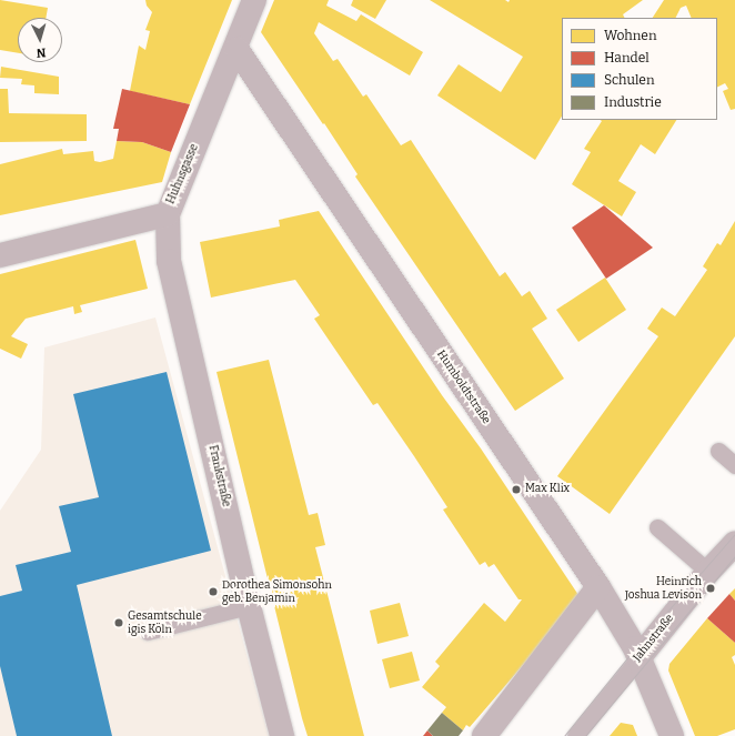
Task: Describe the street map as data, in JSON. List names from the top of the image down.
{
  "streets": {
    "street": [
      "Huhnsgasse",
      "Humboldtstraße",
      "Frankstraße",
      "Jahnstraße"
    ]
  },
  "crossings": [
    ["Huhnsgasse", "Humboldtstraße"],
    ["Huhnsgasse", "Frankstraße"],
    ["Humboldtstraße", "Jahnstraße"]
  ],
  "places": [
    "Max Klix",
    "Heinrich Joshua Levison",
    "Dorothea Simonsohn geb. Benjamin",
    "Gesamtschule igis Köln"
  ],
  "legend": [
    "Wohnen",
    "Handel",
    "Schulen",
    "Industrie"
  ],
  "north": "bottom"
}
